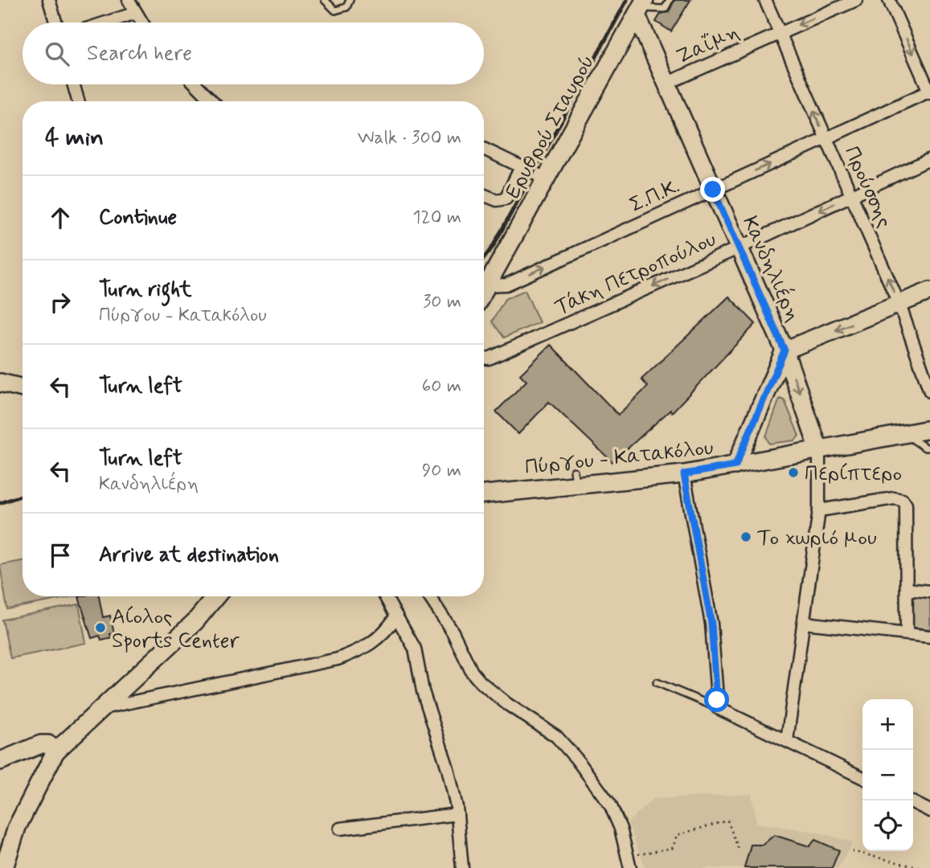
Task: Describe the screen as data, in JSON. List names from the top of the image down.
{
  "streets": {
    "main road": ["Ερυθρού Σταυρού", "Κανδηλιέρη", "Πύργου - Κατακόλου"],
    "street": [
      "Ζαΐμη",
      "Προύσσης",
      "Σ.Π.Κ.",
      "Τάκη Πετροπούλου"
    ]
  },
  "crossings": [
    ["Ζαΐμη", "Προύσσης"],
    ["Ζαΐμη", "Κανδηλιέρη"],
    ["Ερυθρού Σταυρού", "Σ.Π.Κ."],
    ["Ερυθρού Σταυρού", "Κανδηλιέρη"],
    ["Προύσσης", "Σ.Π.Κ."],
    ["Προύσσης", "Τάκη Πετροπούλου"],
    ["Σ.Π.Κ.", "Κανδηλιέρη"],
    ["Κανδηλιέρη", "Τάκη Πετροπούλου"],
    ["Κανδηλιέρη", "Πύργου - Κατακόλου"]
  ],
  "one_way": [
    "Ζαΐμη",
    "Προύσσης",
    "Σ.Π.Κ.",
    "Τάκη Πετροπούλου"
  ],
  "places": ["Περίπτερο", "Το χωριό μου", "Αίολος Sports Center"],
  "page": {
    "search": "Search here",
    "heading": ["4 min", "Walk · 300 m"],
    "list": [
      ["Continue", "120 m"],
      ["Turn right", "Πύργου - Κατακόλου", "30 m"],
      ["Turn left", "60 m"],
      ["Turn left", "Κανδηλιέρη", "90 m"],
      "Arrive at destination"
    ],
    "map_buttons": ["+", "−"]
  }
}
